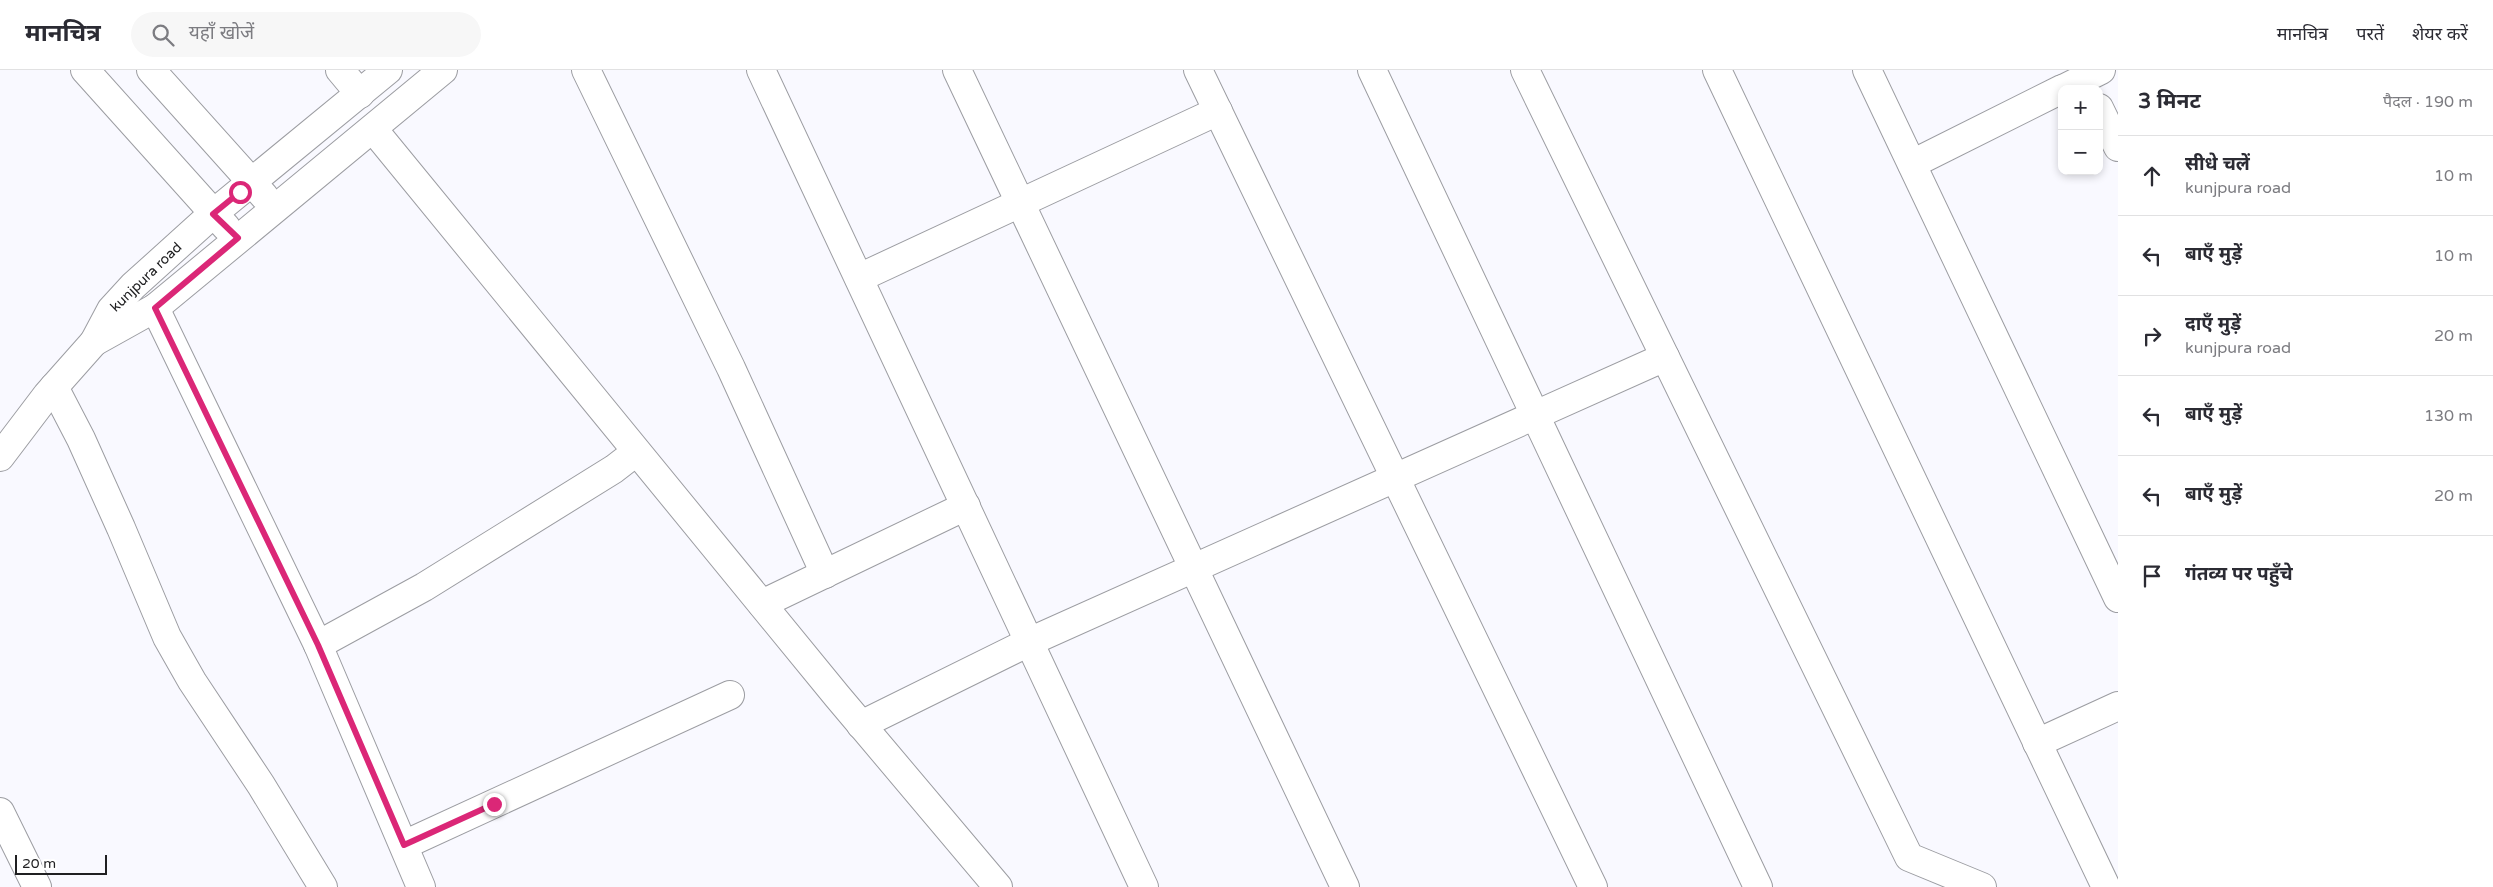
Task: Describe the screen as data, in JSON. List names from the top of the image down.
{
  "streets": {
    "street": ["kunjpura road"]
  },
  "scale_bar": "20 m",
  "page": {
    "header": "मानचित्र",
    "search": "यहाँ खोजें",
    "nav": ["मानचित्र", "परतें", "शेयर करें"],
    "heading": ["3 मिनट", "पैदल · 190 m"],
    "map_buttons": ["+", "−"],
    "list": [
      ["सीधे चलें", "kunjpura road", "10 m"],
      ["बाएँ मुड़ें", "10 m"],
      ["दाएँ मुड़ें", "kunjpura road", "20 m"],
      ["बाएँ मुड़ें", "130 m"],
      ["बाएँ मुड़ें", "20 m"],
      "गंतव्य पर पहुँचे"
    ],
    "scale": "20 m"
  }
}
